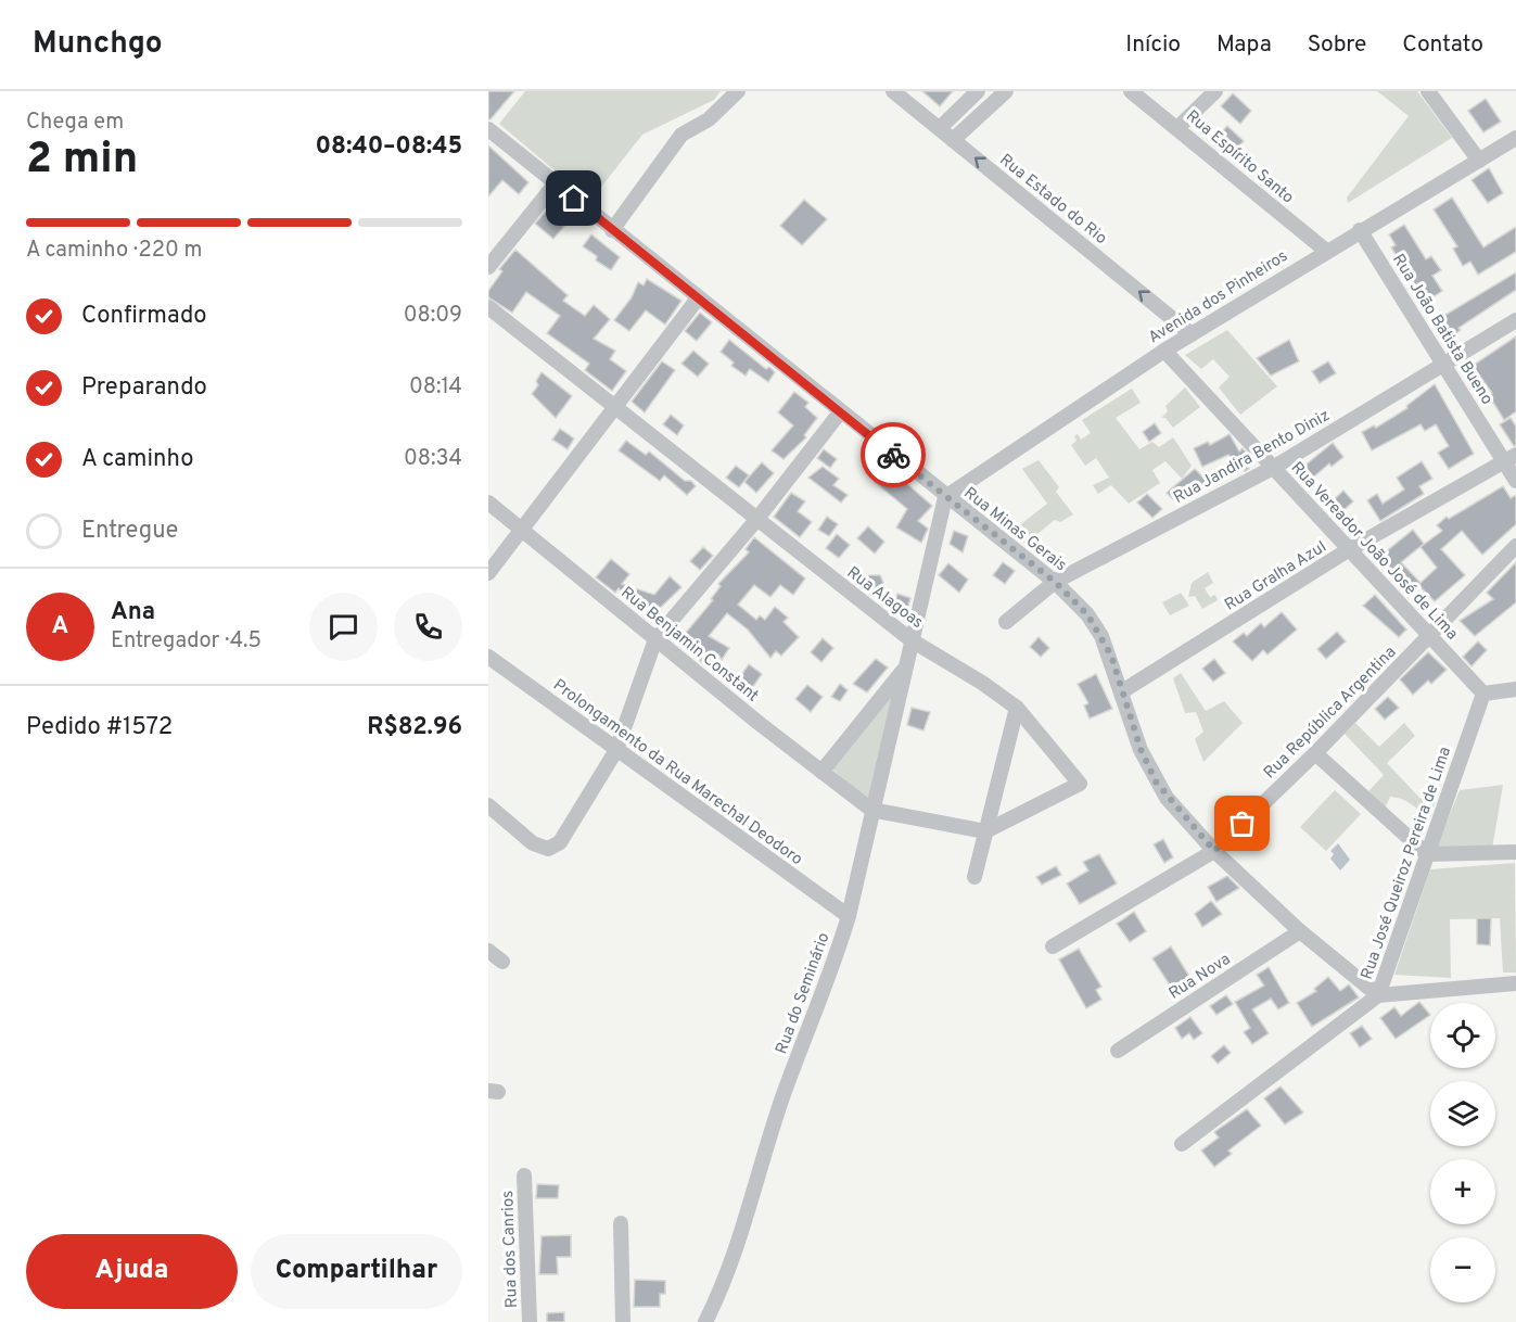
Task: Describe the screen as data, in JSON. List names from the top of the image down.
{
  "streets": {
    "street": [
      "Rua Espírito Santo",
      "Rua Estado do Rio",
      "Avenida dos Pinheiros",
      "Rua João Batista Bueno",
      "Rua Jandira Bento Diniz",
      "Rua Minas Gerais",
      "Rua Vereador João José de Lima",
      "Rua Gralha Azul",
      "Rua Alagoas",
      "Rua Benjamin Constant",
      "Rua República Argentina",
      "Prolongamento da Rua Marechal Deodoro",
      "Rua José Queiroz Pereira de Lima",
      "Rua Nova",
      "Rua do Seminário",
      "Rua dos Canrios"
    ]
  },
  "crossings": [
    ["Rua Espírito Santo", "Avenida dos Pinheiros"],
    ["Rua Estado do Rio", "Avenida dos Pinheiros"],
    ["Avenida dos Pinheiros", "Rua João Batista Bueno"],
    ["Avenida dos Pinheiros", "Rua Minas Gerais"],
    ["Avenida dos Pinheiros", "Rua Vereador João José de Lima"],
    ["Avenida dos Pinheiros", "Rua do Seminário"],
    ["Rua João Batista Bueno", "Rua Jandira Bento Diniz"],
    ["Rua João Batista Bueno", "Rua Gralha Azul"],
    ["Rua Jandira Bento Diniz", "Rua Minas Gerais"],
    ["Rua Jandira Bento Diniz", "Rua Vereador João José de Lima"],
    ["Rua Minas Gerais", "Rua Gralha Azul"],
    ["Rua Minas Gerais", "Rua República Argentina"],
    ["Rua Minas Gerais", "Rua José Queiroz Pereira de Lima"],
    ["Rua Minas Gerais", "Rua Nova"],
    ["Rua Minas Gerais", "Rua do Seminário"],
    ["Rua Vereador João José de Lima", "Rua Gralha Azul"],
    ["Rua Vereador João José de Lima", "Rua República Argentina"],
    ["Rua Vereador João José de Lima", "Rua José Queiroz Pereira de Lima"],
    ["Rua Alagoas", "Rua do Seminário"],
    ["Rua Benjamin Constant", "Rua do Seminário"],
    ["Prolongamento da Rua Marechal Deodoro", "Rua do Seminário"]
  ],
  "one_way": ["Rua Estado do Rio"],
  "page": {
    "header": "Munchgo",
    "nav": [
      "Início",
      "Mapa",
      "Sobre",
      "Contato"
    ],
    "heading": ["2 min", "Chega em", "08:40–08:45"],
    "panel": [
      "Ana",
      "Entregador · 4.5",
      "Pedido #1572",
      "R$82.96"
    ],
    "bar": "A caminho · 220 m",
    "list": [
      ["Confirmado", "08:09"],
      ["Preparando", "08:14"],
      ["A caminho", "08:34"],
      "Entregue"
    ],
    "round": "A",
    "map_buttons": ["+", "−"],
    "buttons": ["Ajuda", "Compartilhar"]
  }
}
